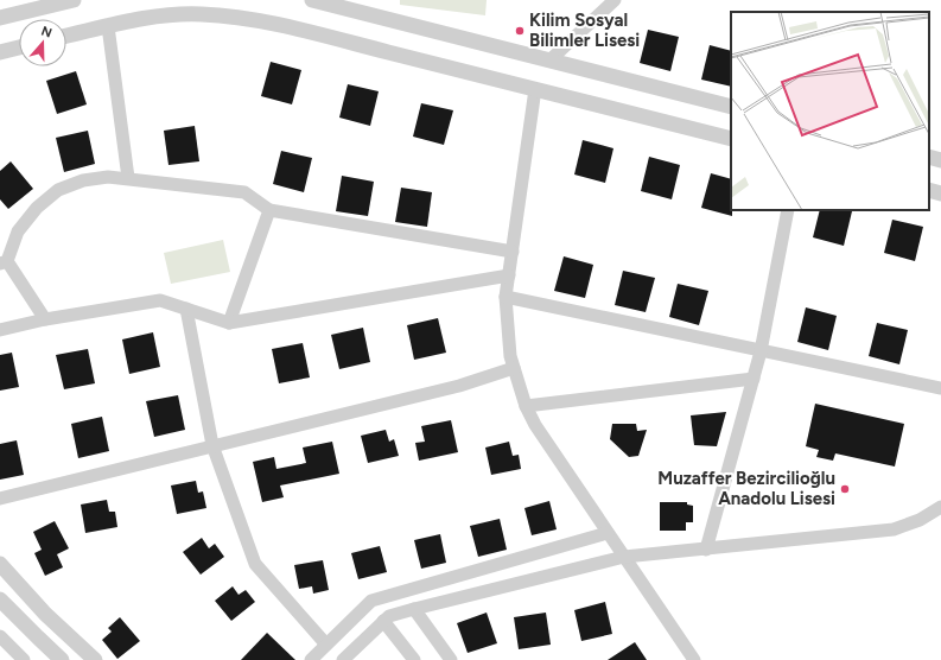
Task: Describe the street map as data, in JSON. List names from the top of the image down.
{
  "places": ["Kilim Sosyal Bilimler Lisesi", "Muzaffer Bezircilioğlu Anadolu Lisesi"],
  "north": "top"
}
